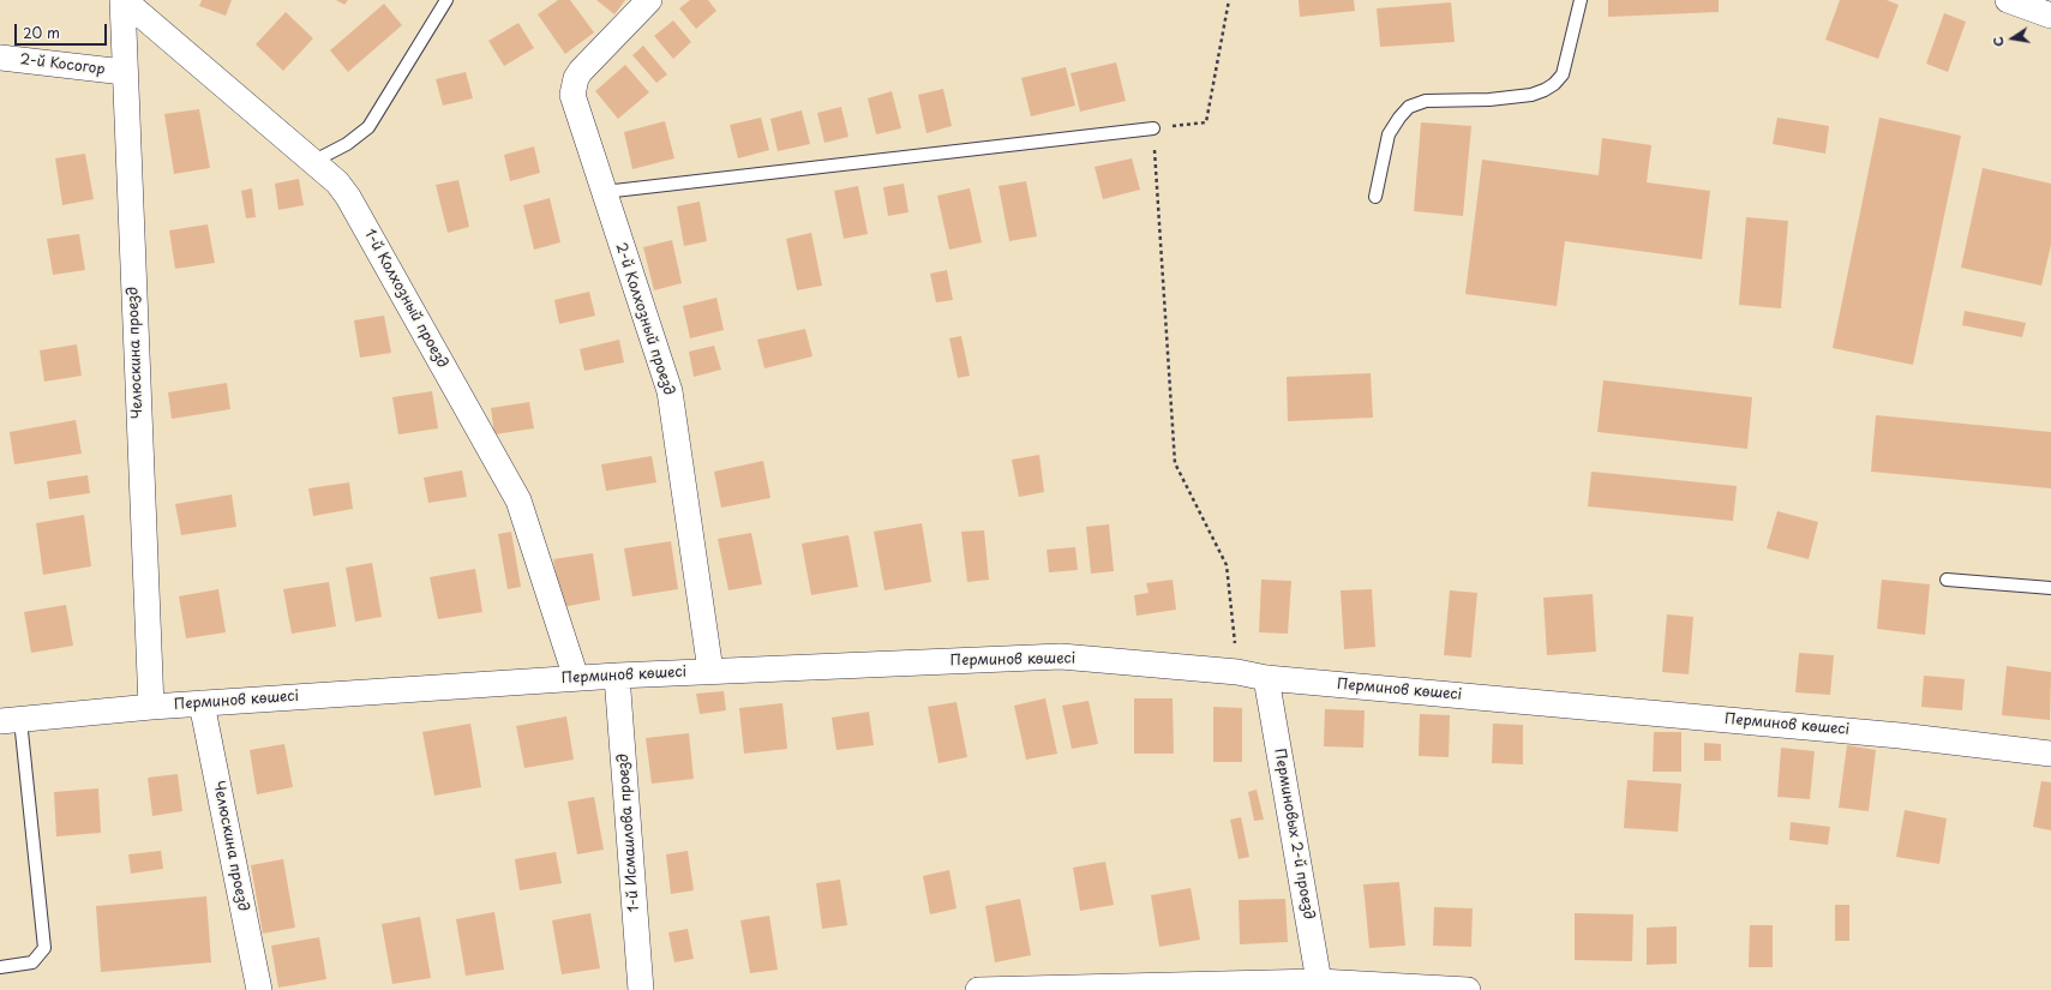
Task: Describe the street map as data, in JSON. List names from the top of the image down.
{
  "streets": {
    "street": [
      "2-й Косогор",
      "1-й Колхозный проезд",
      "2-й Колхозный проезд",
      "Челюскина проезд",
      "Перминов көшесі",
      "1-й Исмаилова проезд",
      "Перминовых 2-й проезд"
    ]
  },
  "crossings": [
    ["2-й Косогор", "Челюскина проезд"],
    ["1-й Колхозный проезд", "Челюскина проезд"],
    ["1-й Колхозный проезд", "Перминов көшесі"],
    ["2-й Колхозный проезд", "Перминов көшесі"],
    ["Челюскина проезд", "Перминов көшесі"],
    ["Перминов көшесі", "1-й Исмаилова проезд"],
    ["Перминов көшесі", "Перминовых 2-й проезд"]
  ],
  "scale_bar": "20 m",
  "north": "left"
}
